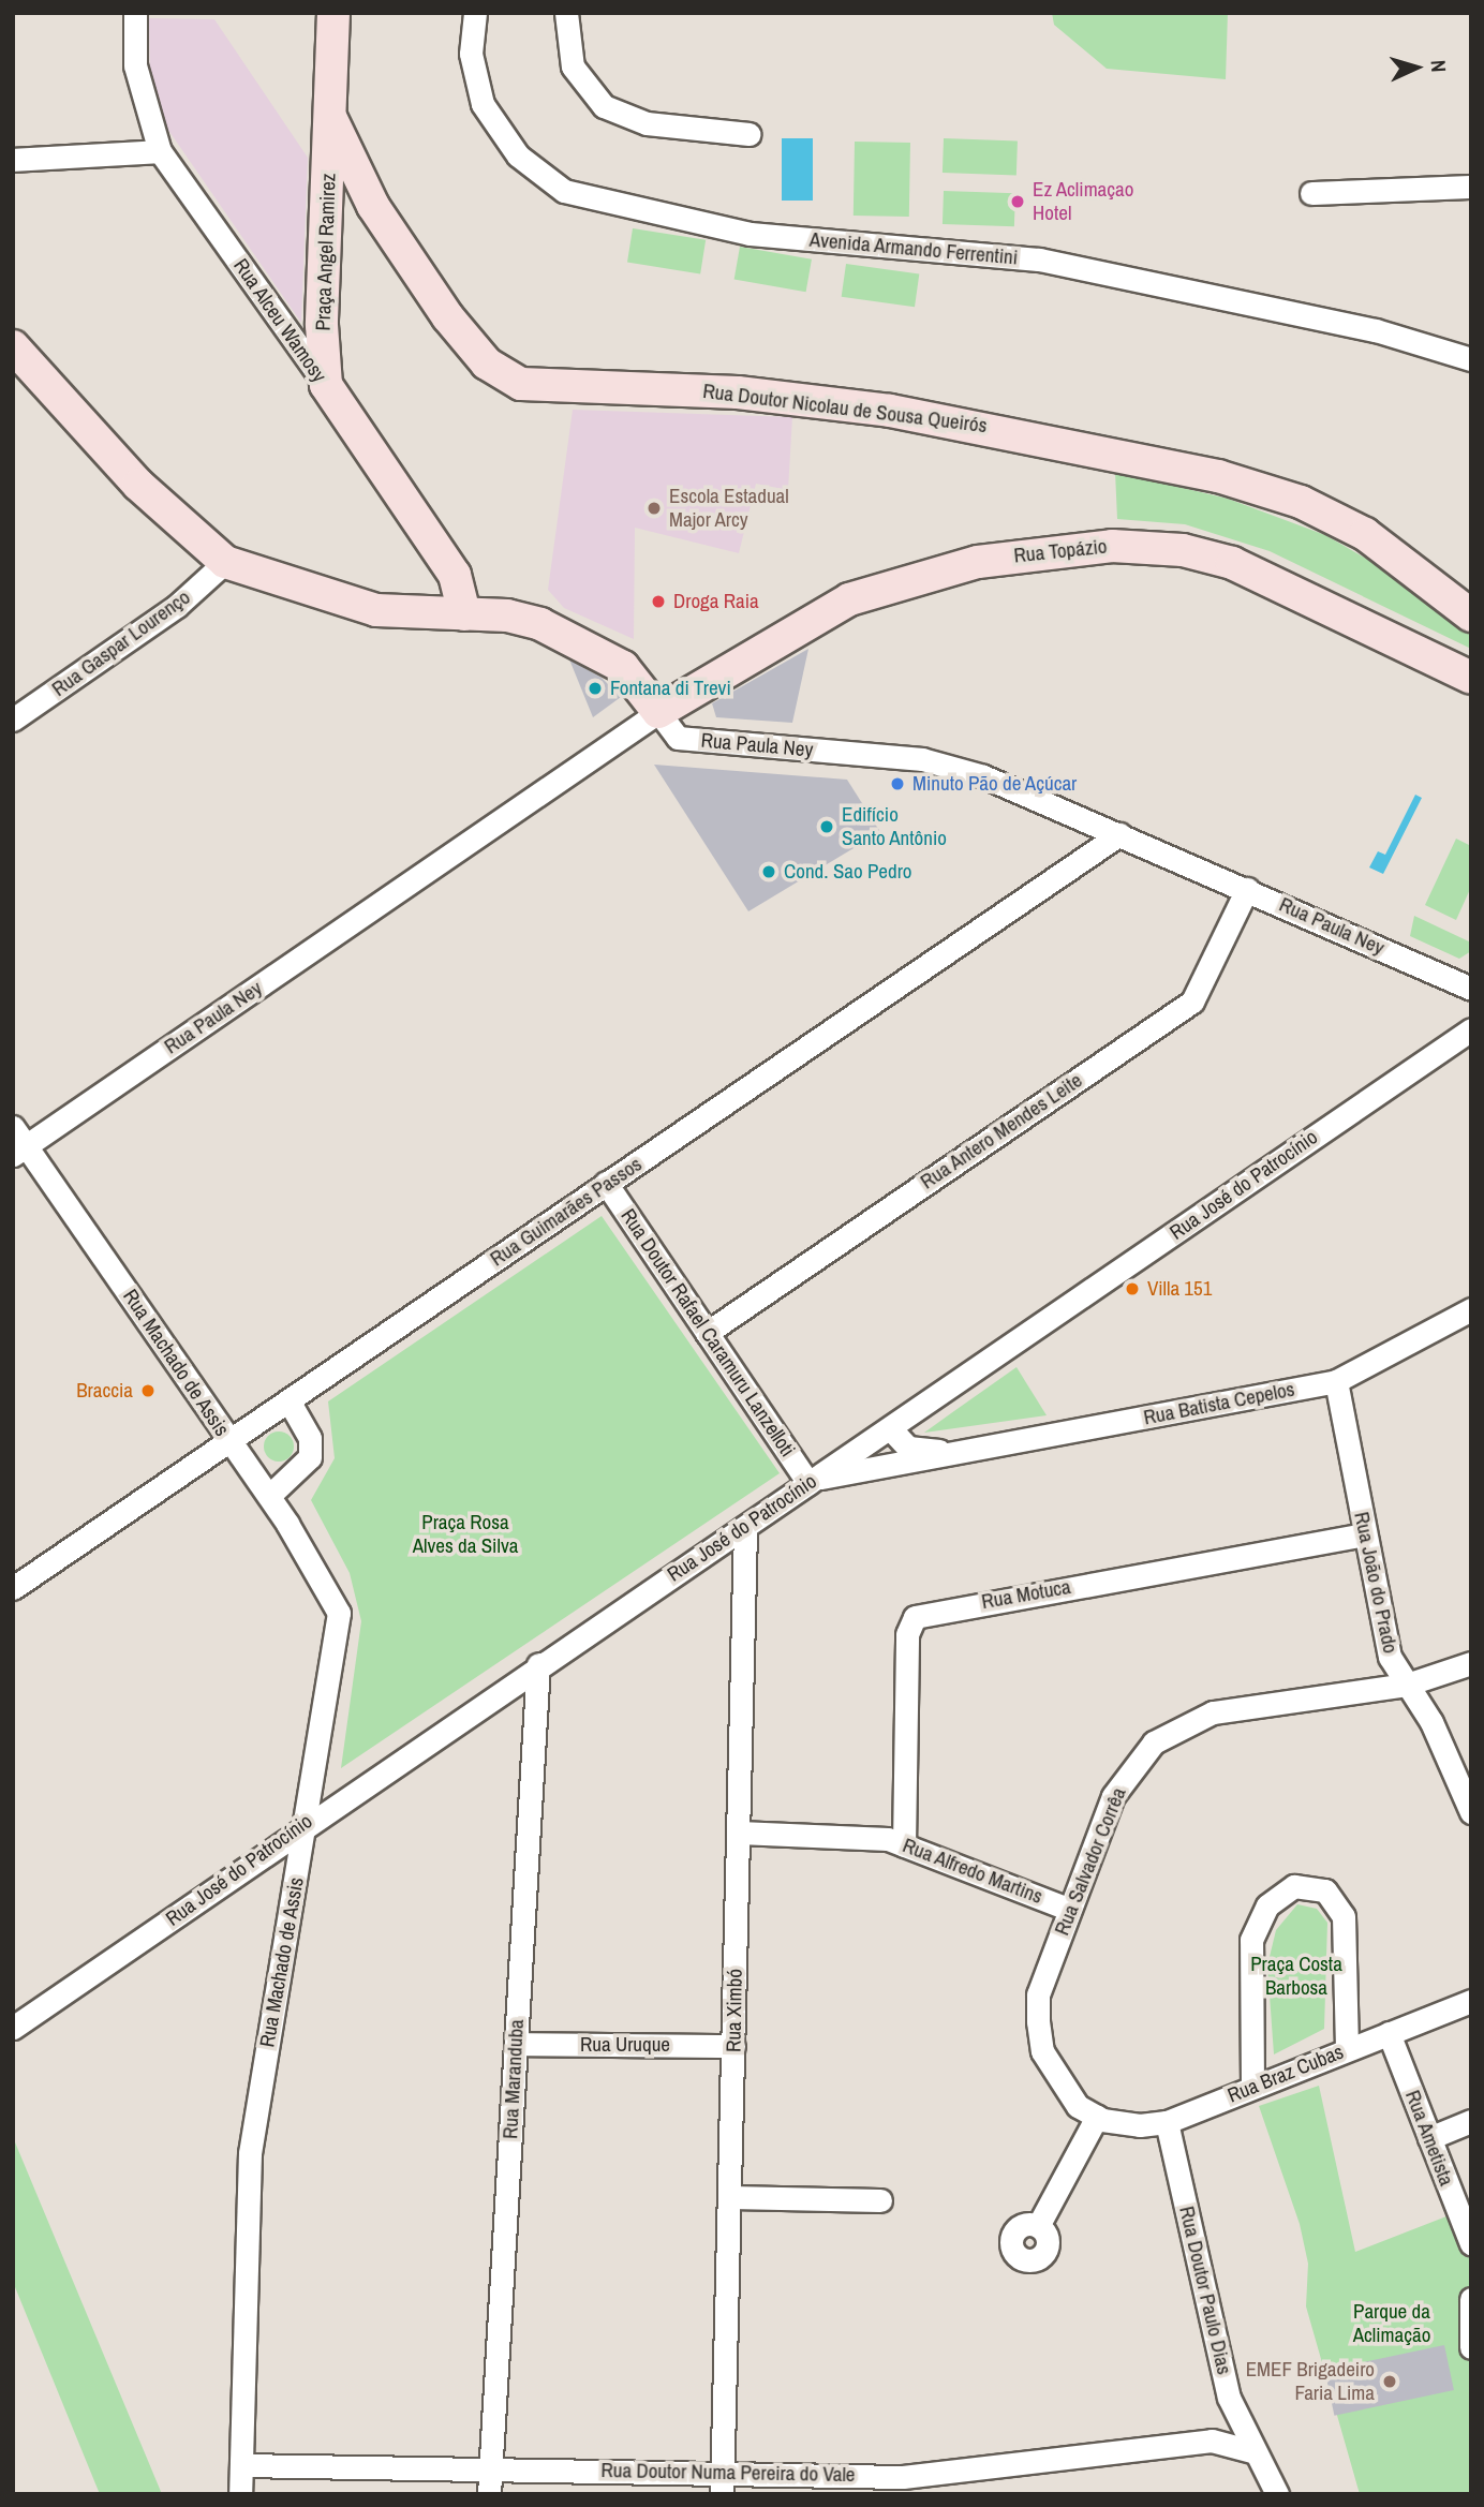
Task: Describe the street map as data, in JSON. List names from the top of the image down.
{
  "streets": {
    "street": [
      "Avenida Armando Ferrentini",
      "Praça Angel Ramirez",
      "Rua Alceu Wamosy",
      "Rua Doutor Nicolau de Sousa Queirós",
      "Rua Topázio",
      "Rua Gaspar Lourenço",
      "Rua Paula Ney",
      "Rua Antero Mendes Leite",
      "Rua José do Patrocínio",
      "Rua Guimarães Passos",
      "Rua Doutor Rafael Caramuru Lanzelloti",
      "Rua Machado de Assis",
      "Rua Batista Cepelos",
      "Rua João do Prado",
      "Rua Motuca",
      "Rua Salvador Corrêa",
      "Rua Alfredo Martins",
      "Rua Ximbó",
      "Rua Uruque",
      "Rua Braz Cubas",
      "Rua Maranduba",
      "Rua Ametista",
      "Rua Doutor Paulo Dias",
      "Rua Doutor Numa Pereira do Vale"
    ]
  },
  "crossings": [
    ["Praça Angel Ramirez", "Rua Alceu Wamosy"],
    ["Praça Angel Ramirez", "Rua Doutor Nicolau de Sousa Queirós"],
    ["Rua Topázio", "Rua Paula Ney"],
    ["Rua Paula Ney", "Rua Antero Mendes Leite"],
    ["Rua Paula Ney", "Rua Guimarães Passos"],
    ["Rua Paula Ney", "Rua Machado de Assis"],
    ["Rua Antero Mendes Leite", "Rua Doutor Rafael Caramuru Lanzelloti"],
    ["Rua José do Patrocínio", "Rua Doutor Rafael Caramuru Lanzelloti"],
    ["Rua José do Patrocínio", "Rua Machado de Assis"],
    ["Rua José do Patrocínio", "Rua Batista Cepelos"],
    ["Rua José do Patrocínio", "Rua Ximbó"],
    ["Rua José do Patrocínio", "Rua Maranduba"],
    ["Rua Guimarães Passos", "Rua Doutor Rafael Caramuru Lanzelloti"],
    ["Rua Guimarães Passos", "Rua Machado de Assis"],
    ["Rua Doutor Rafael Caramuru Lanzelloti", "Rua Batista Cepelos"],
    ["Rua Machado de Assis", "Rua Doutor Numa Pereira do Vale"],
    ["Rua Batista Cepelos", "Rua João do Prado"],
    ["Rua João do Prado", "Rua Motuca"],
    ["Rua João do Prado", "Rua Salvador Corrêa"],
    ["Rua Motuca", "Rua Alfredo Martins"],
    ["Rua Salvador Corrêa", "Rua Alfredo Martins"],
    ["Rua Salvador Corrêa", "Rua Braz Cubas"],
    ["Rua Alfredo Martins", "Rua Ximbó"],
    ["Rua Ximbó", "Rua Uruque"],
    ["Rua Ximbó", "Rua Doutor Numa Pereira do Vale"],
    ["Rua Uruque", "Rua Maranduba"],
    ["Rua Braz Cubas", "Rua Ametista"],
    ["Rua Braz Cubas", "Rua Doutor Paulo Dias"],
    ["Rua Maranduba", "Rua Doutor Numa Pereira do Vale"],
    ["Rua Doutor Paulo Dias", "Rua Doutor Numa Pereira do Vale"]
  ],
  "parks": ["Praça Rosa Alves da Silva", "Praça Costa Barbosa", "Parque da Aclimação"],
  "places": [
    "Ez Aclimaçao Hotel",
    "Escola Estadual Major Arcy",
    "Droga Raia",
    "Fontana di Trevi",
    "Minuto Pão de Açúcar",
    "Edifício Santo Antônio",
    "Cond. Sao Pedro",
    "Villa 151",
    "Braccia",
    "EMEF Brigadeiro Faria Lima"
  ],
  "north": "right"
}
